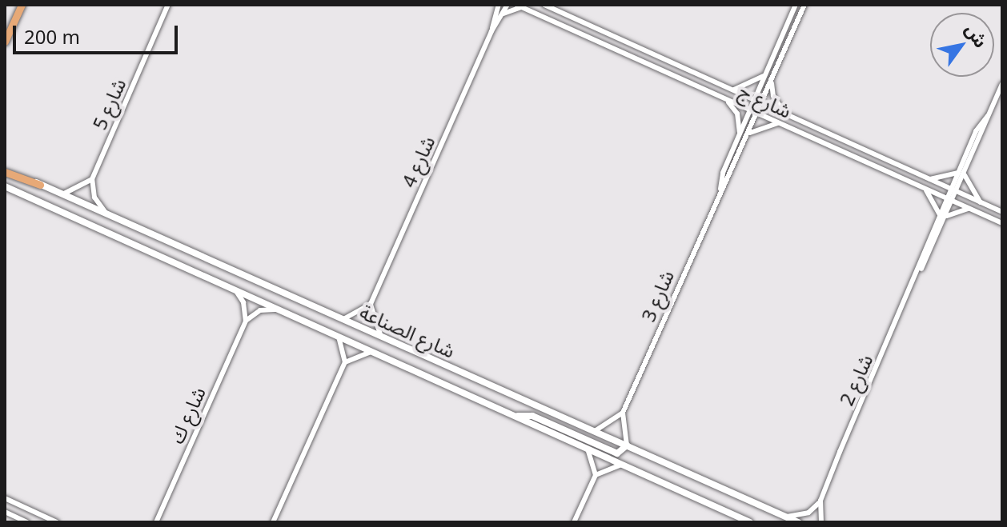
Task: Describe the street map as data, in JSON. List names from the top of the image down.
{
  "streets": {
    "street": [
      "شارع ج",
      "شارع 5",
      "شارع 4",
      "شارع 3",
      "شارع الصناعة",
      "شارع 2",
      "شارع ك"
    ]
  },
  "crossings": [
    ["شارع ج", "شارع 3"],
    ["شارع ج", "شارع 2"]
  ],
  "scale_bar": "200 m",
  "north": "top right"
}
